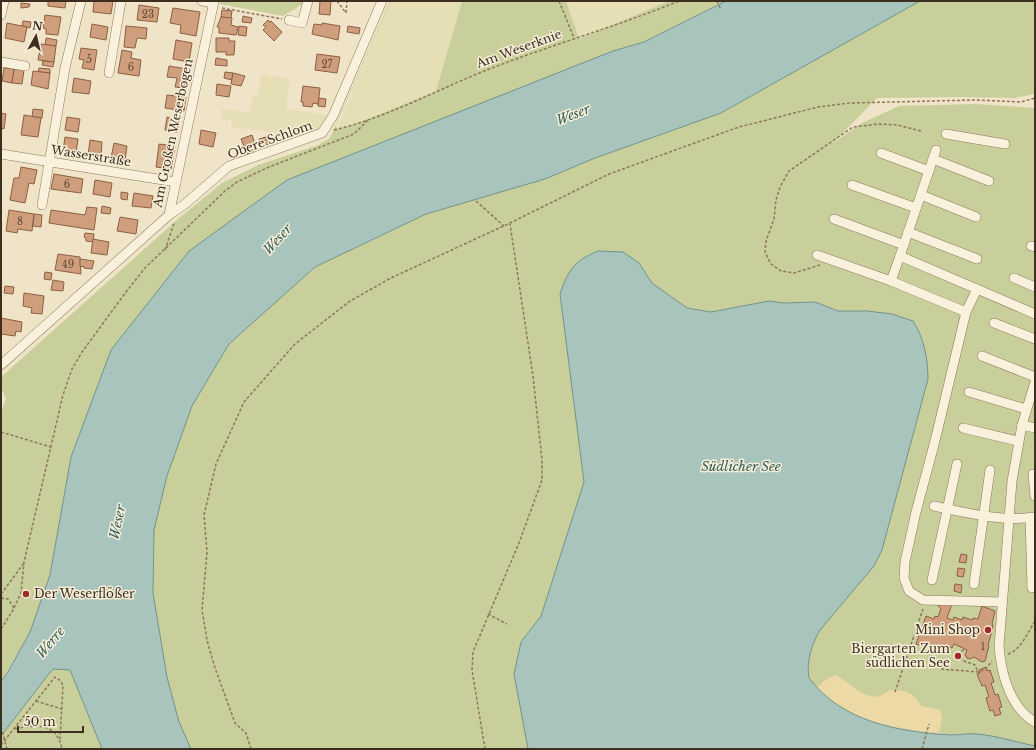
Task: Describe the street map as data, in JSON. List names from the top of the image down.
{
  "streets": {
    "street": ["Am Großen Weserbogen", "Obere Schlom", "Wasserstraße"],
    "path": ["Am Weserknie"]
  },
  "crossings": [
    ["Am Weserknie", "Obere Schlom"],
    ["Am Großen Weserbogen", "Obere Schlom"],
    ["Am Großen Weserbogen", "Wasserstraße"]
  ],
  "water": ["Weser", "Südlicher See", "Werre"],
  "places": ["Der Weserflößer", "Mini Shop", "Biergarten Zum südlichen See"],
  "house_numbers": [
    "23",
    "5",
    "27",
    "6",
    "6",
    "8",
    "49",
    "1"
  ],
  "scale_bar": "50 m",
  "north": "top"
}
